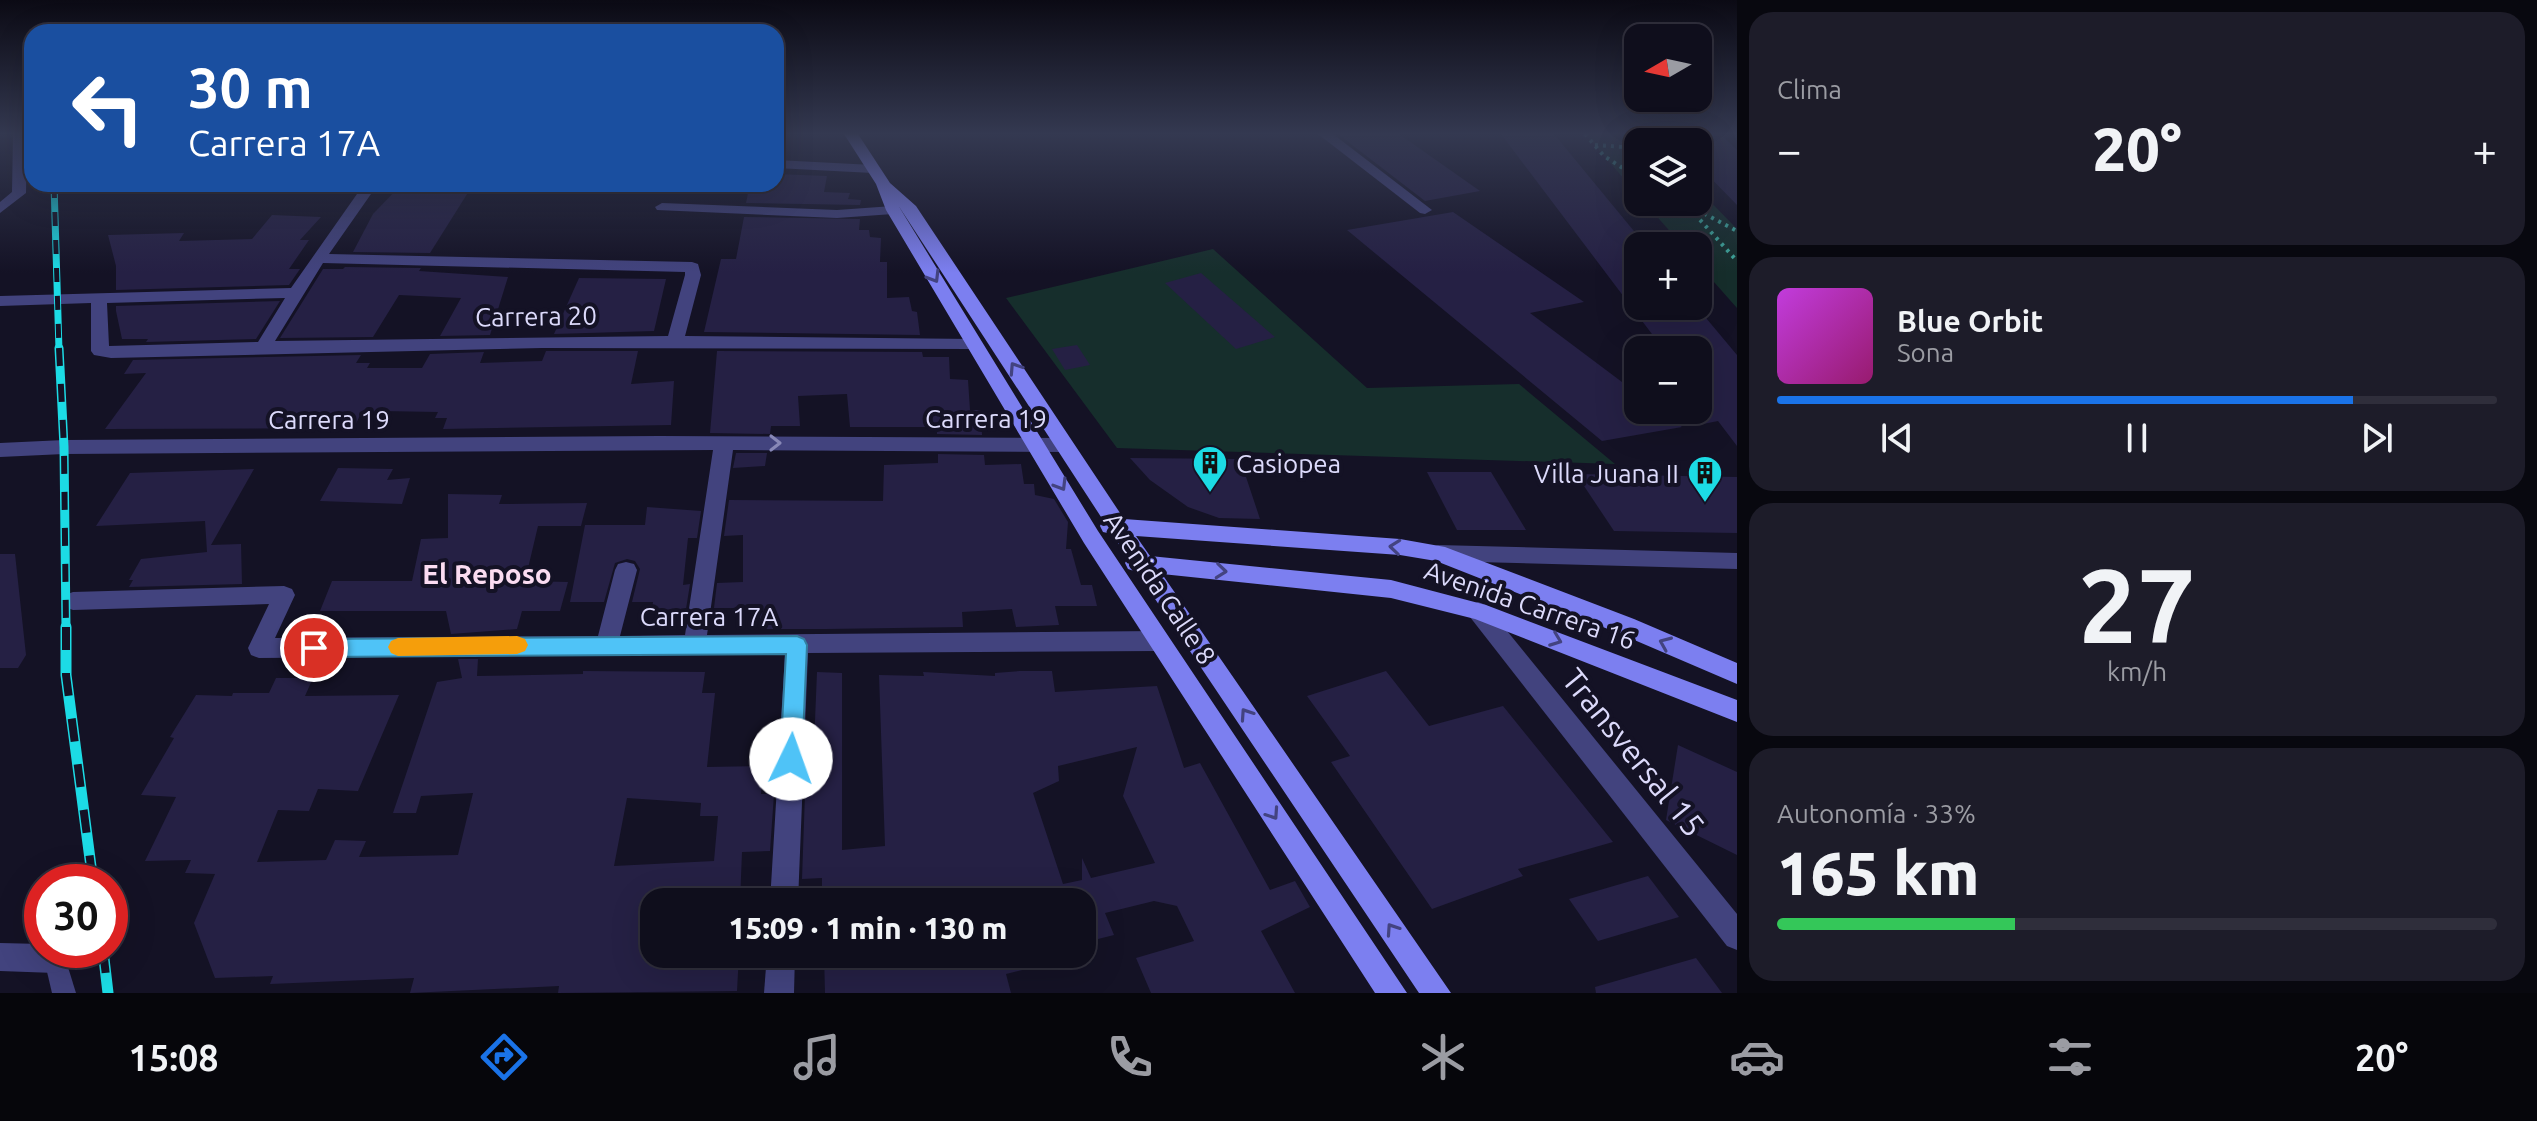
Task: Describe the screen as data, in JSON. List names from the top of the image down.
{
  "streets": {
    "main road": ["Avenida Calle 8", "Avenida Carrera 16"],
    "street": [
      "Carrera 20",
      "Carrera 19",
      "Carrera 17A",
      "Transversal 15"
    ]
  },
  "crossings": [
    ["Carrera 20", "Avenida Calle 8"],
    ["Carrera 19", "Avenida Calle 8"],
    ["Avenida Calle 8", "Avenida Carrera 16"],
    ["Avenida Calle 8", "Carrera 17A"],
    ["Avenida Carrera 16", "Transversal 15"]
  ],
  "districts": ["El Reposo"],
  "places": {
    "building": ["Casiopea", "Villa Juana II"]
  },
  "north": "left",
  "page": {
    "tile": [
      "Clima",
      ["27", "km/h"],
      ["Autonomía · 33%", "165 km"]
    ],
    "map_buttons": ["+", "−"],
    "turn": ["30 m", "Carrera 17A"],
    "heat": ["−", "20°", "+"],
    "song": ["Blue Orbit", "Sona"],
    "limit": "30",
    "trip": "15:09 · 1 min · 130 m",
    "tabs": ["15:08", "20°"]
  }
}
